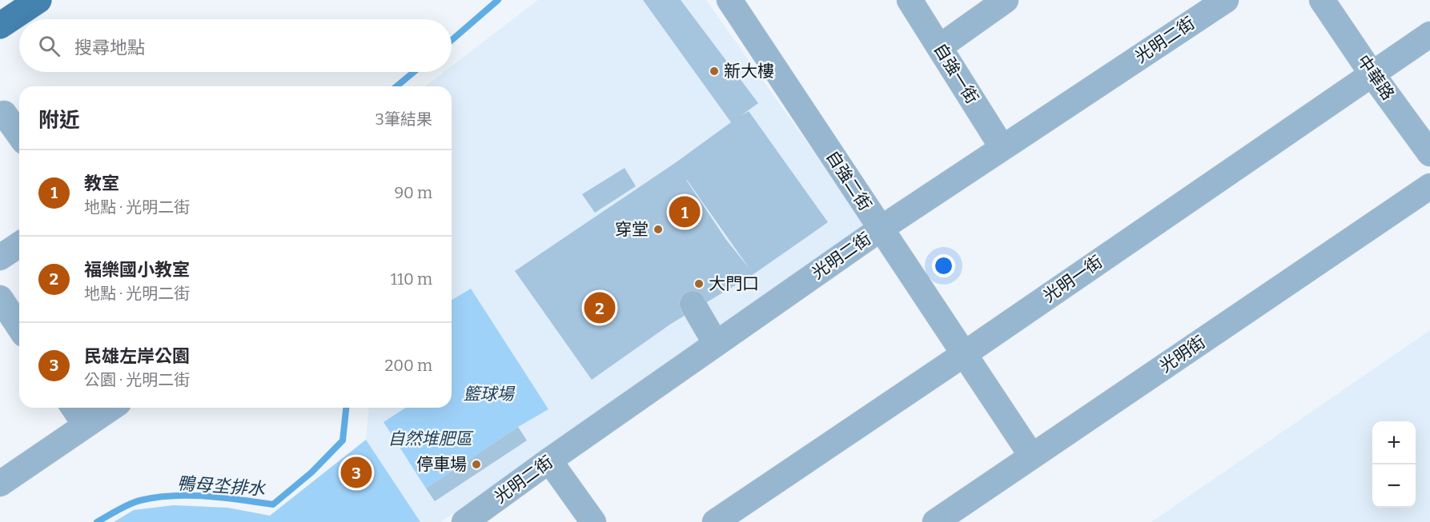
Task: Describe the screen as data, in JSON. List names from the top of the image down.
{
  "streets": {
    "street": [
      "光明二街",
      "自強一街",
      "中華路",
      "自強二街",
      "光明一街",
      "光明街"
    ]
  },
  "crossings": [
    ["光明二街", "自強一街"],
    ["光明二街", "自強二街"],
    ["中華路", "光明一街"],
    ["自強二街", "光明一街"],
    ["自強二街", "光明街"]
  ],
  "water": ["鴨母坔排水"],
  "parks": ["籃球場", "自然堆肥區"],
  "places": [
    "新大樓",
    "穿堂",
    "大門口",
    "停車場"
  ],
  "page": {
    "search": "搜尋地點",
    "heading": ["附近", "3筆結果"],
    "list": [
      {
        "mark": "1",
        "name": "教室",
        "note": "地點 · 光明二街",
        "value": "90 m"
      },
      {
        "mark": "2",
        "name": "福樂國小教室",
        "note": "地點 · 光明二街",
        "value": "110 m"
      },
      {
        "mark": "3",
        "name": "民雄左岸公園",
        "note": "公園 · 光明二街",
        "value": "200 m"
      }
    ],
    "pins": ["1", "2", "3"],
    "map_buttons": ["+", "−"]
  }
}
